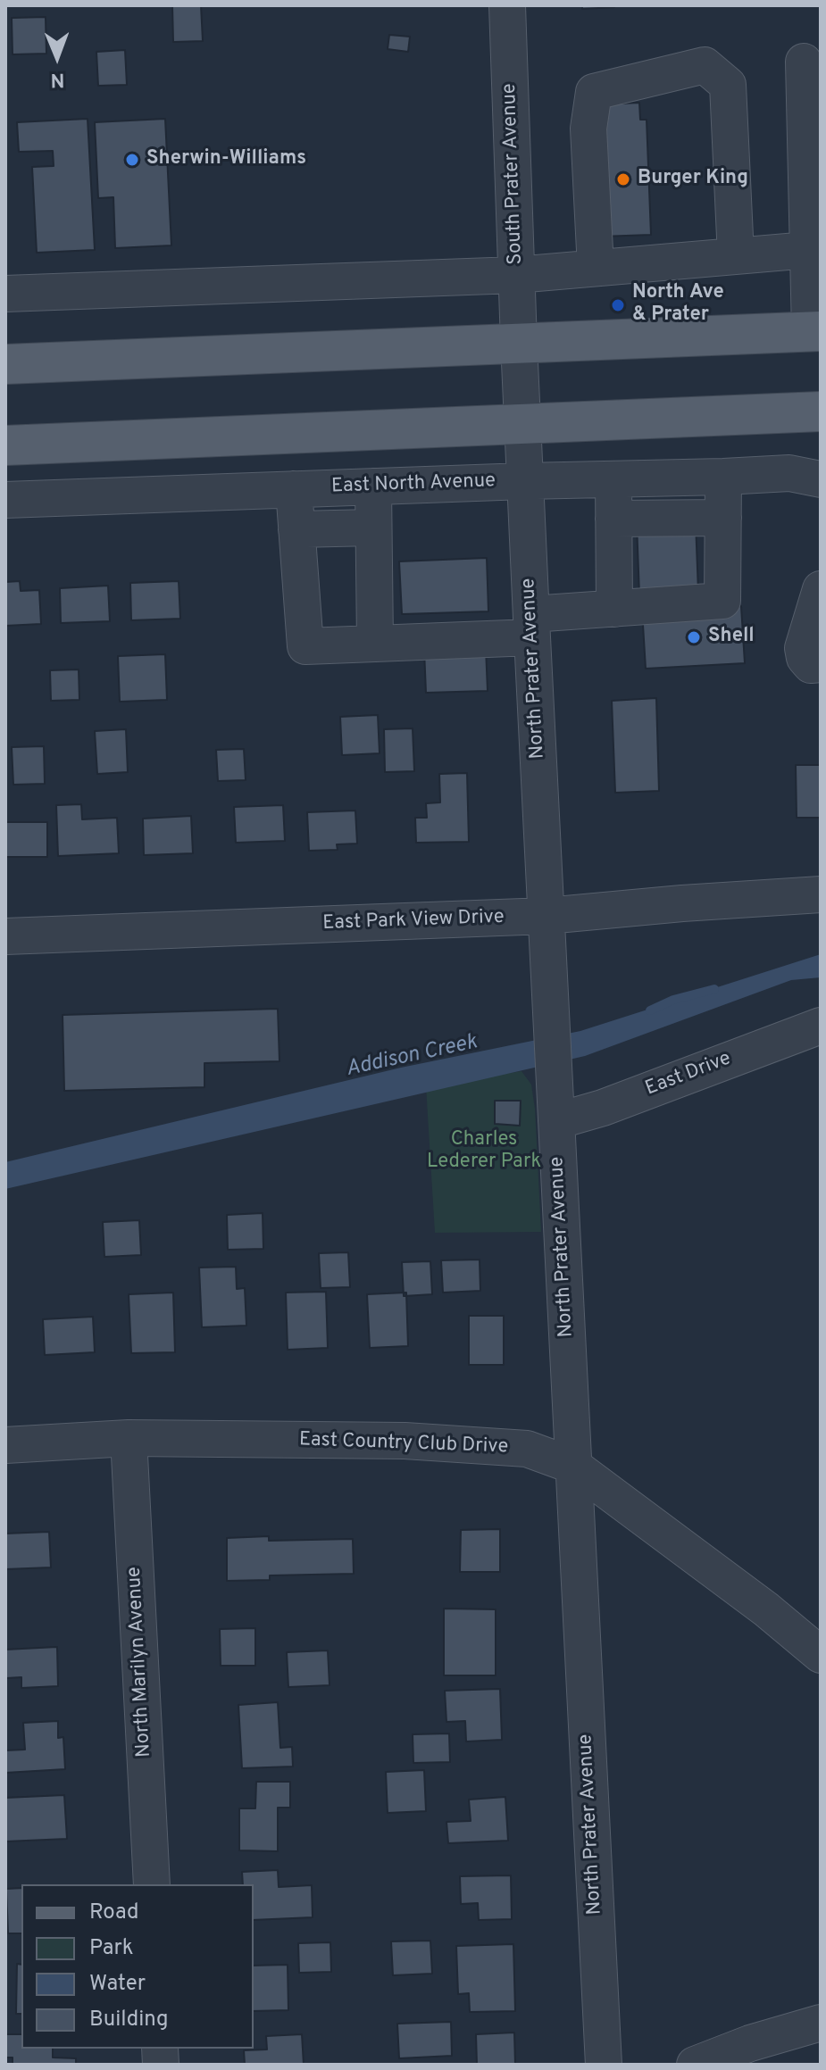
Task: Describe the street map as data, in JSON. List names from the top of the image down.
{
  "streets": {
    "street": [
      "South Prater Avenue",
      "East North Avenue",
      "North Prater Avenue",
      "East Park View Drive",
      "East Drive",
      "East Country Club Drive",
      "North Marilyn Avenue"
    ]
  },
  "crossings": [
    ["South Prater Avenue", "North Prater Avenue"],
    ["East North Avenue", "North Prater Avenue"],
    ["North Prater Avenue", "East Park View Drive"],
    ["North Prater Avenue", "East Drive"],
    ["North Prater Avenue", "East Country Club Drive"],
    ["East Country Club Drive", "North Marilyn Avenue"]
  ],
  "water": ["Addison Creek"],
  "parks": ["Charles Lederer Park"],
  "places": [
    "Sherwin-Williams",
    "Burger King",
    "North Ave & Prater",
    "Shell"
  ],
  "legend": [
    "Road",
    "Park",
    "Water",
    "Building"
  ],
  "north": "bottom"
}
